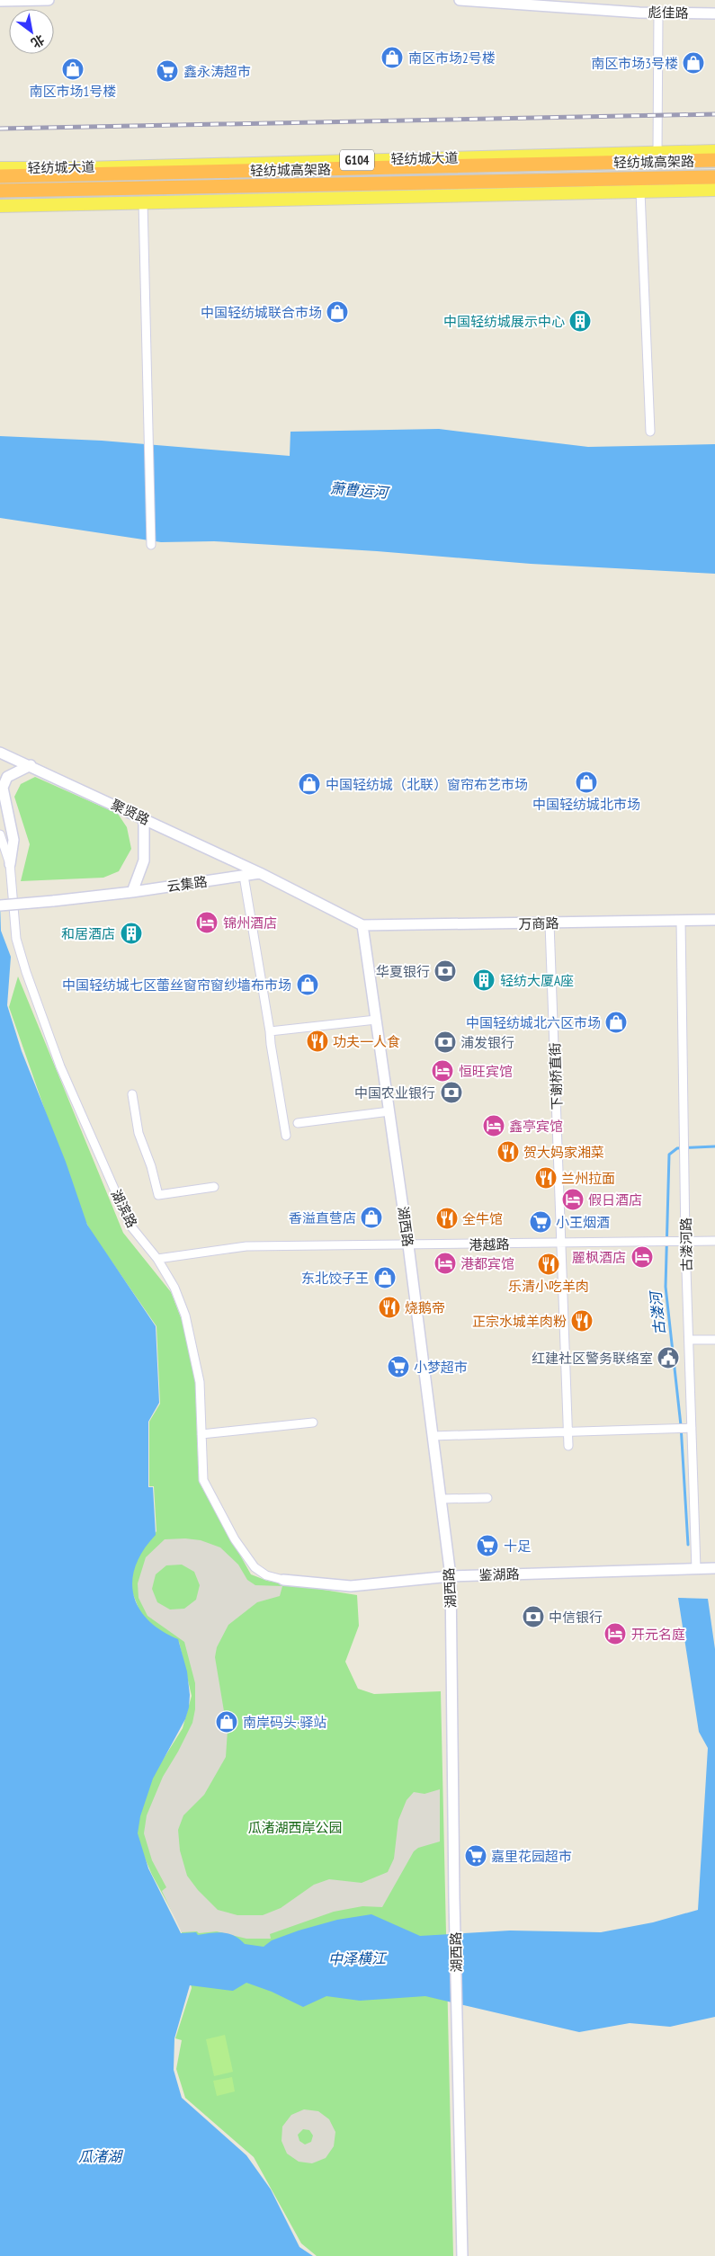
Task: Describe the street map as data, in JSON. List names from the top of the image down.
{
  "streets": {
    "highway": ["轻纺城高架路"],
    "main road": ["轻纺城大道", "G104"],
    "street": [
      "彪佳路",
      "聚贤路",
      "云集路",
      "万商路",
      "下谢桥直街",
      "湖滨路",
      "湖西路",
      "港越路",
      "古溇河路",
      "鉴湖路"
    ]
  },
  "crossings": [
    ["聚贤路", "云集路"],
    ["万商路", "下谢桥直街"],
    ["万商路", "湖西路"],
    ["万商路", "古溇河路"],
    ["下谢桥直街", "港越路"],
    ["湖滨路", "港越路"],
    ["湖滨路", "鉴湖路"],
    ["湖西路", "港越路"],
    ["湖西路", "鉴湖路"],
    ["港越路", "古溇河路"],
    ["古溇河路", "鉴湖路"]
  ],
  "water": [
    "萧曹运河",
    "古溇河",
    "中泽横江",
    "瓜渚湖"
  ],
  "parks": ["瓜渚湖西岸公园"],
  "places": {
    "shop": [
      "南区市场2号楼",
      "南区市场3号楼",
      "南区市场1号楼",
      "中国轻纺城联合市场",
      "中国轻纺城北市场",
      "中国轻纺城（北联）窗帘布艺市场",
      "中国轻纺城七区蕾丝窗帘窗纱墙布市场",
      "中国轻纺城北六区市场",
      "香溢直营店",
      "东北饺子王",
      "南岸码头·驿站"
    ],
    "supermarket": [
      "鑫永涛超市",
      "小王烟酒",
      "小梦超市",
      "十足",
      "嘉里花园超市"
    ],
    "building": ["中国轻纺城展示中心", "和居酒店", "轻纺大厦A座"],
    "hotel": [
      "锦州酒店",
      "恒旺宾馆",
      "鑫亭宾馆",
      "假日酒店",
      "麗枫酒店",
      "港都宾馆",
      "开元名庭"
    ],
    "bank": [
      "华夏银行",
      "浦发银行",
      "中国农业银行",
      "中信银行"
    ],
    "restaurant": [
      "功夫一人食",
      "贺大妈家湘菜",
      "兰州拉面",
      "全牛馆",
      "乐清小吃羊肉",
      "烧鹅帝",
      "正宗水城羊肉粉"
    ],
    "public building": ["红建社区警务联络室"]
  },
  "north": "bottom right"
}
